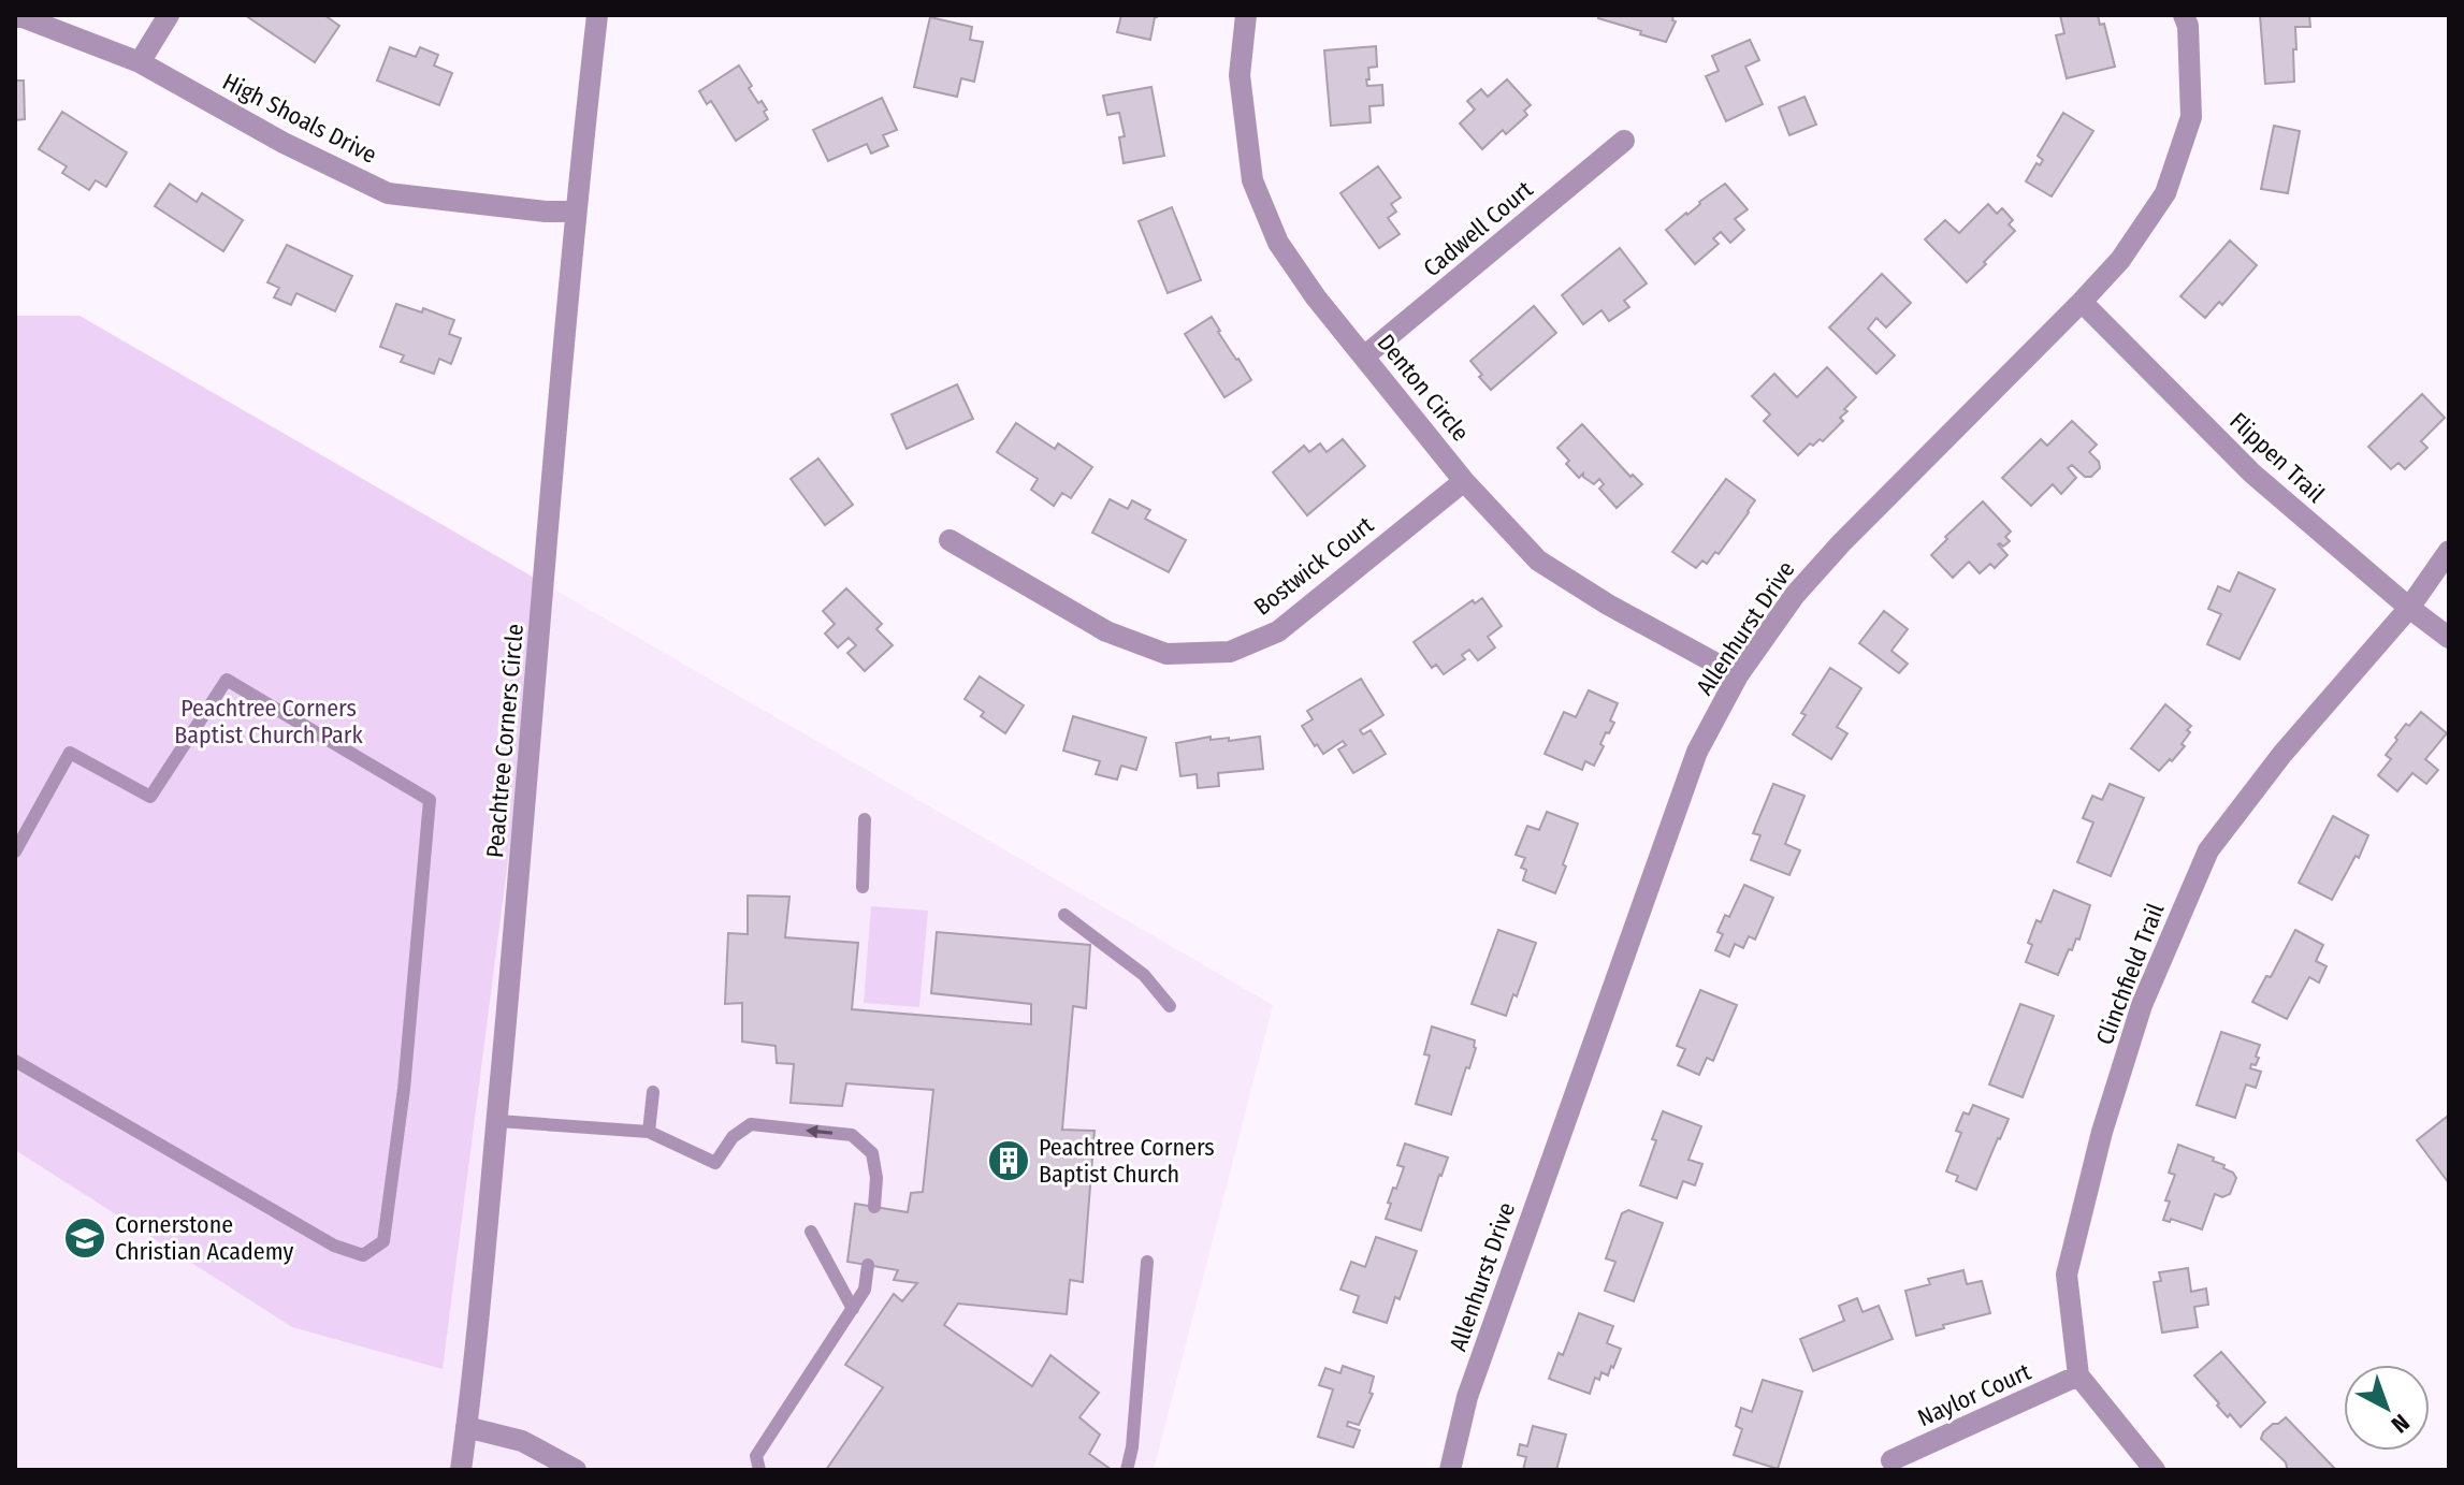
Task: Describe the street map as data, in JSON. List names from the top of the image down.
{
  "streets": {
    "street": [
      "High Shoals Drive",
      "Cadwell Court",
      "Denton Circle",
      "Flippen Trail",
      "Bostwick Court",
      "Allenhurst Drive",
      "Peachtree Corners Circle",
      "Clinchfield Trail",
      "Naylor Court"
    ]
  },
  "crossings": [
    ["High Shoals Drive", "Peachtree Corners Circle"],
    ["Cadwell Court", "Denton Circle"],
    ["Denton Circle", "Bostwick Court"],
    ["Denton Circle", "Allenhurst Drive"],
    ["Flippen Trail", "Allenhurst Drive"],
    ["Flippen Trail", "Clinchfield Trail"],
    ["Clinchfield Trail", "Naylor Court"]
  ],
  "parks": ["Peachtree Corners Baptist Church Park"],
  "places": {
    "building": ["Peachtree Corners Baptist Church"],
    "school or university": ["Cornerstone Christian Academy"]
  },
  "north": "bottom right"
}
